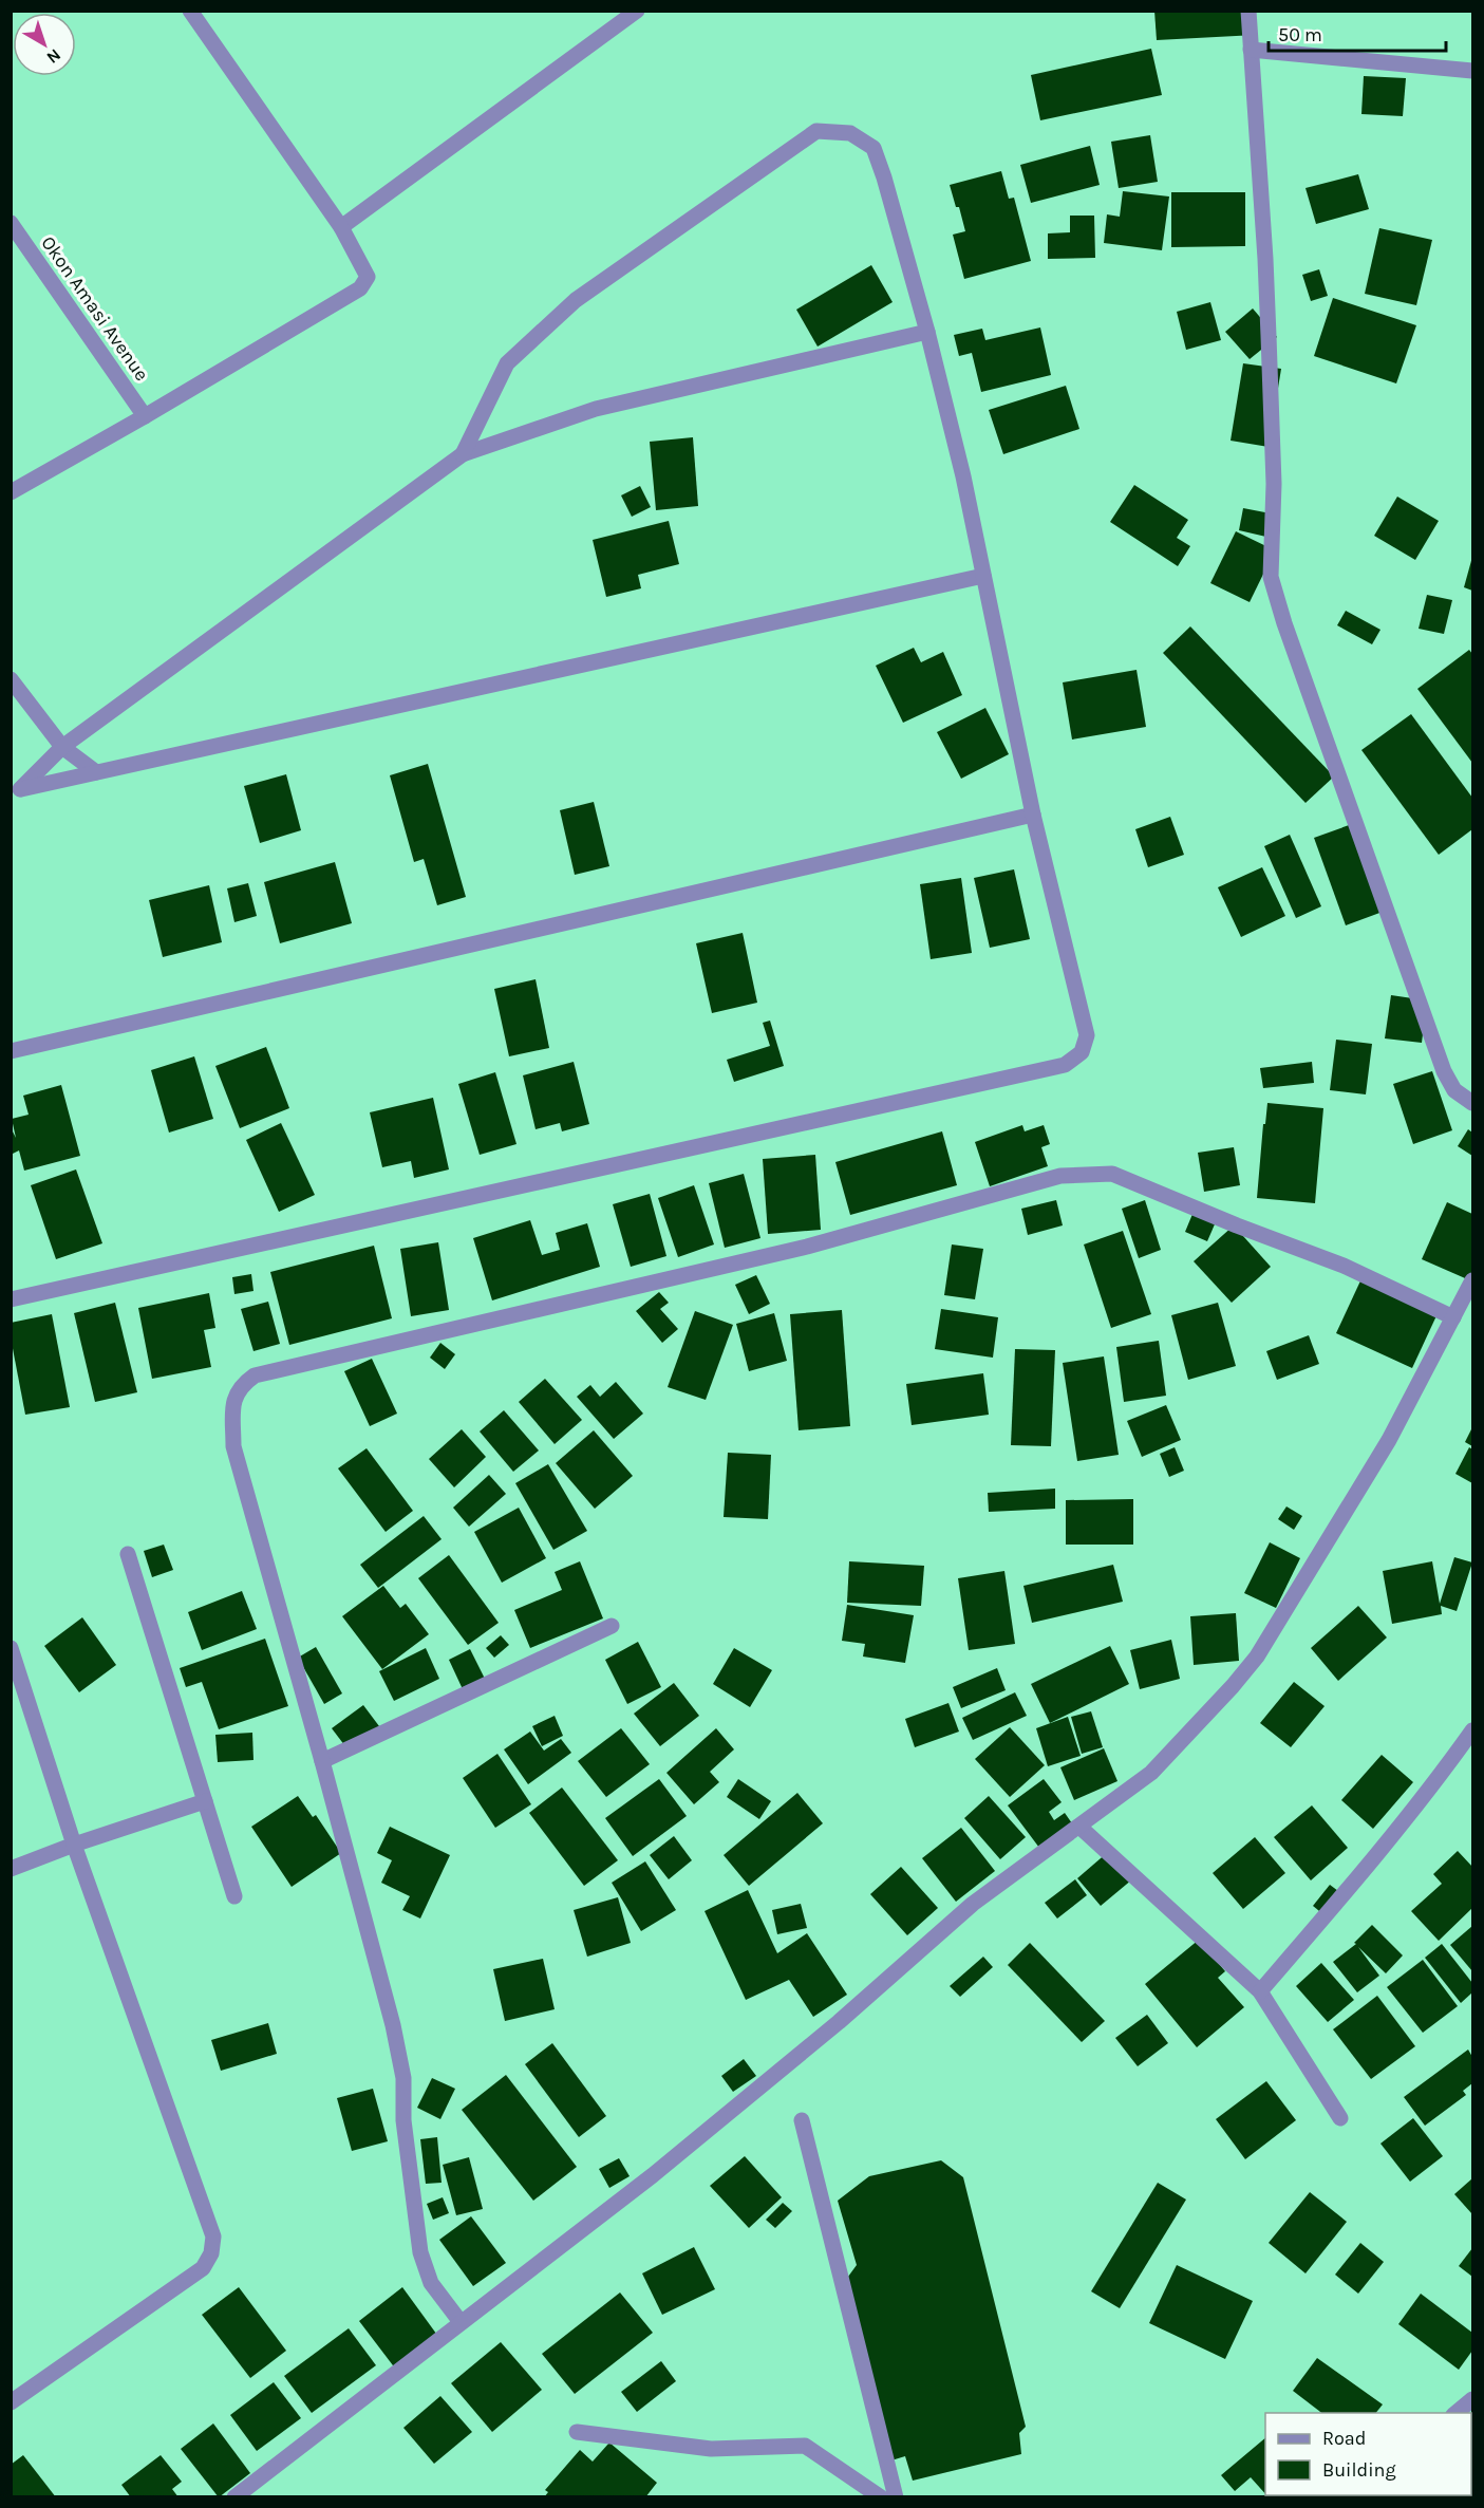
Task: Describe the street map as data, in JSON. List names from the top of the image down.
{
  "streets": {
    "street": ["Okon Amasi Avenue"]
  },
  "legend": ["Road", "Building"],
  "scale_bar": "50 m",
  "north": "bottom right"
}
